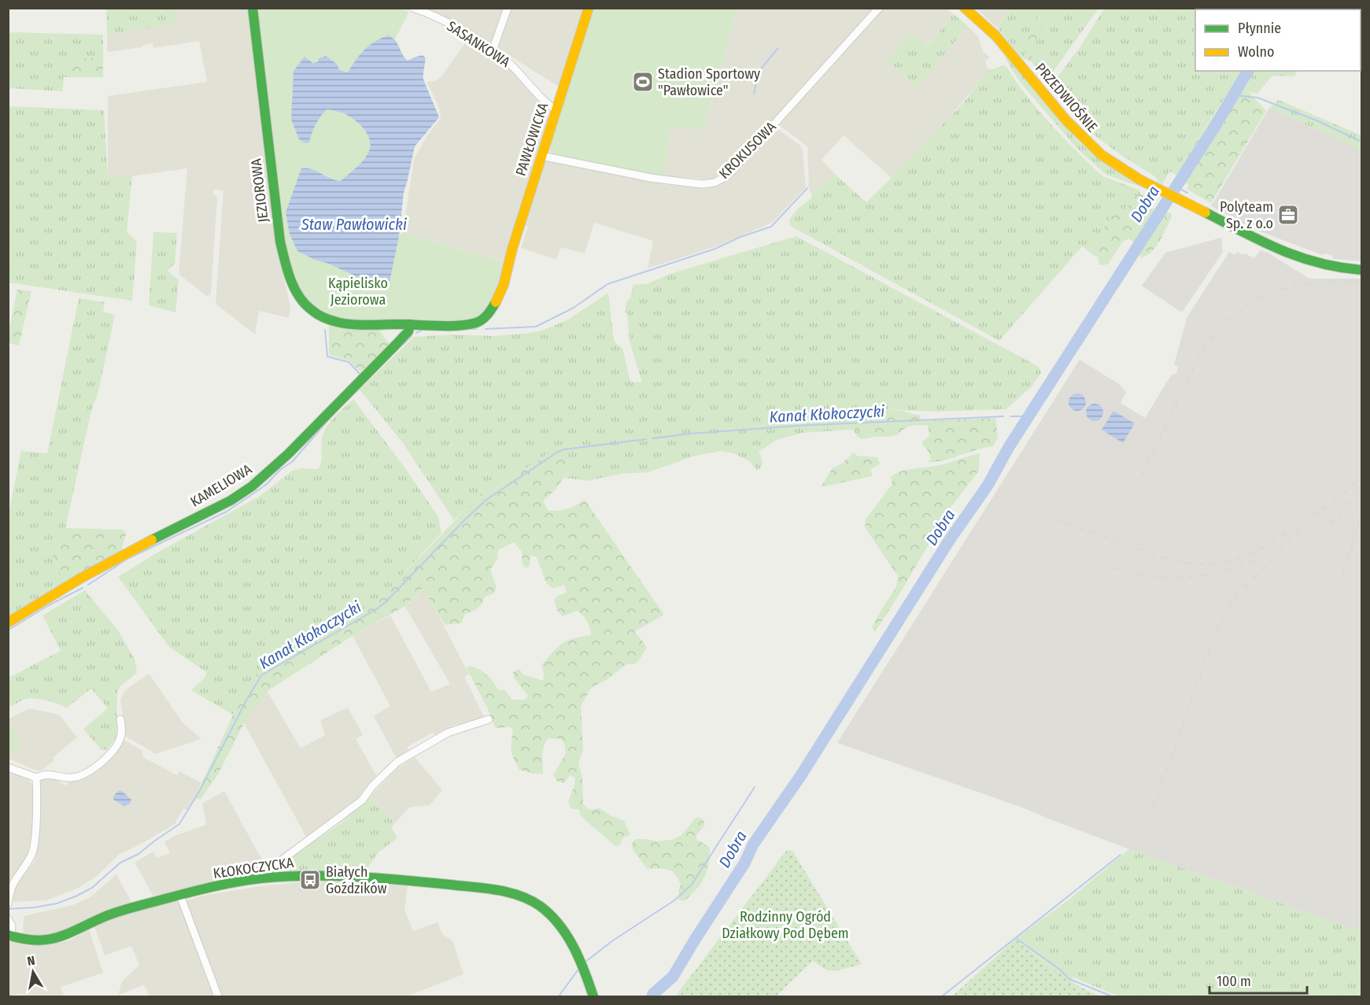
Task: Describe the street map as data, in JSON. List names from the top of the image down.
{
  "streets": {
    "street": [
      "SASANKOWA",
      "PRZEDWIOŚNIE",
      "PAWŁOWICKA",
      "KROKUSOWA",
      "JEZIOROWA",
      "KAMELIOWA",
      "KŁOKOCZYCKA"
    ]
  },
  "crossings": [
    ["SASANKOWA", "PAWŁOWICKA"],
    ["PAWŁOWICKA", "KROKUSOWA"],
    ["PAWŁOWICKA", "JEZIOROWA"],
    ["JEZIOROWA", "KAMELIOWA"]
  ],
  "water": ["Dobra", "Staw Pawłowicki", "Kanał Kłokoczycki"],
  "parks": ["Kąpielisko Jeziorowa", "Rodzinny Ogród Działkowy Pod Dębem"],
  "places": {
    "sports": ["Stadion Sportowy \"Pawłowice\""],
    "office": ["Polyteam Sp. z o.o"],
    "bus stop": ["Białych Goździków"]
  },
  "legend": ["Płynnie", "Wolno"],
  "scale_bar": "100 m",
  "north": "top"
}
